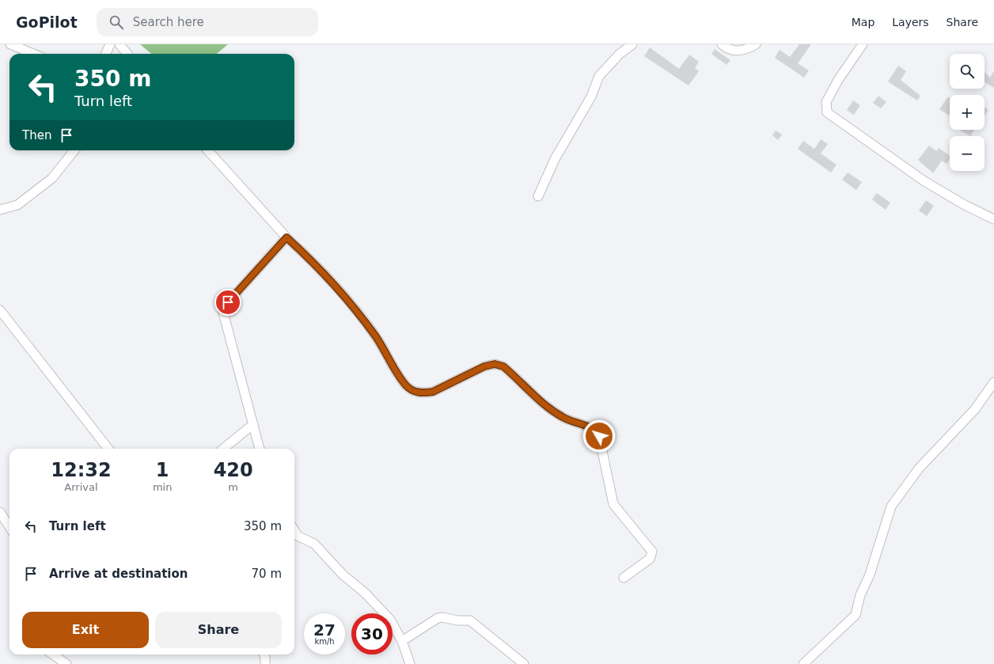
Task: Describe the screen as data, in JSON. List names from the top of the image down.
{
  "page": {
    "header": "GoPilot",
    "search": "Search here",
    "nav": ["Map", "Layers", "Share"],
    "map_buttons": ["+", "−"],
    "turn": ["350 m", "Turn left"],
    "then": "Then",
    "eta": [
      "12:32",
      "Arrival",
      "1",
      "min",
      "420",
      "m"
    ],
    "list": [
      {
        "name": "Turn left",
        "value": "350 m"
      },
      {
        "name": "Arrive at destination",
        "value": "70 m"
      }
    ],
    "buttons": ["Exit", "Share"],
    "speed": "27 km/h",
    "limit": "30"
  }
}
